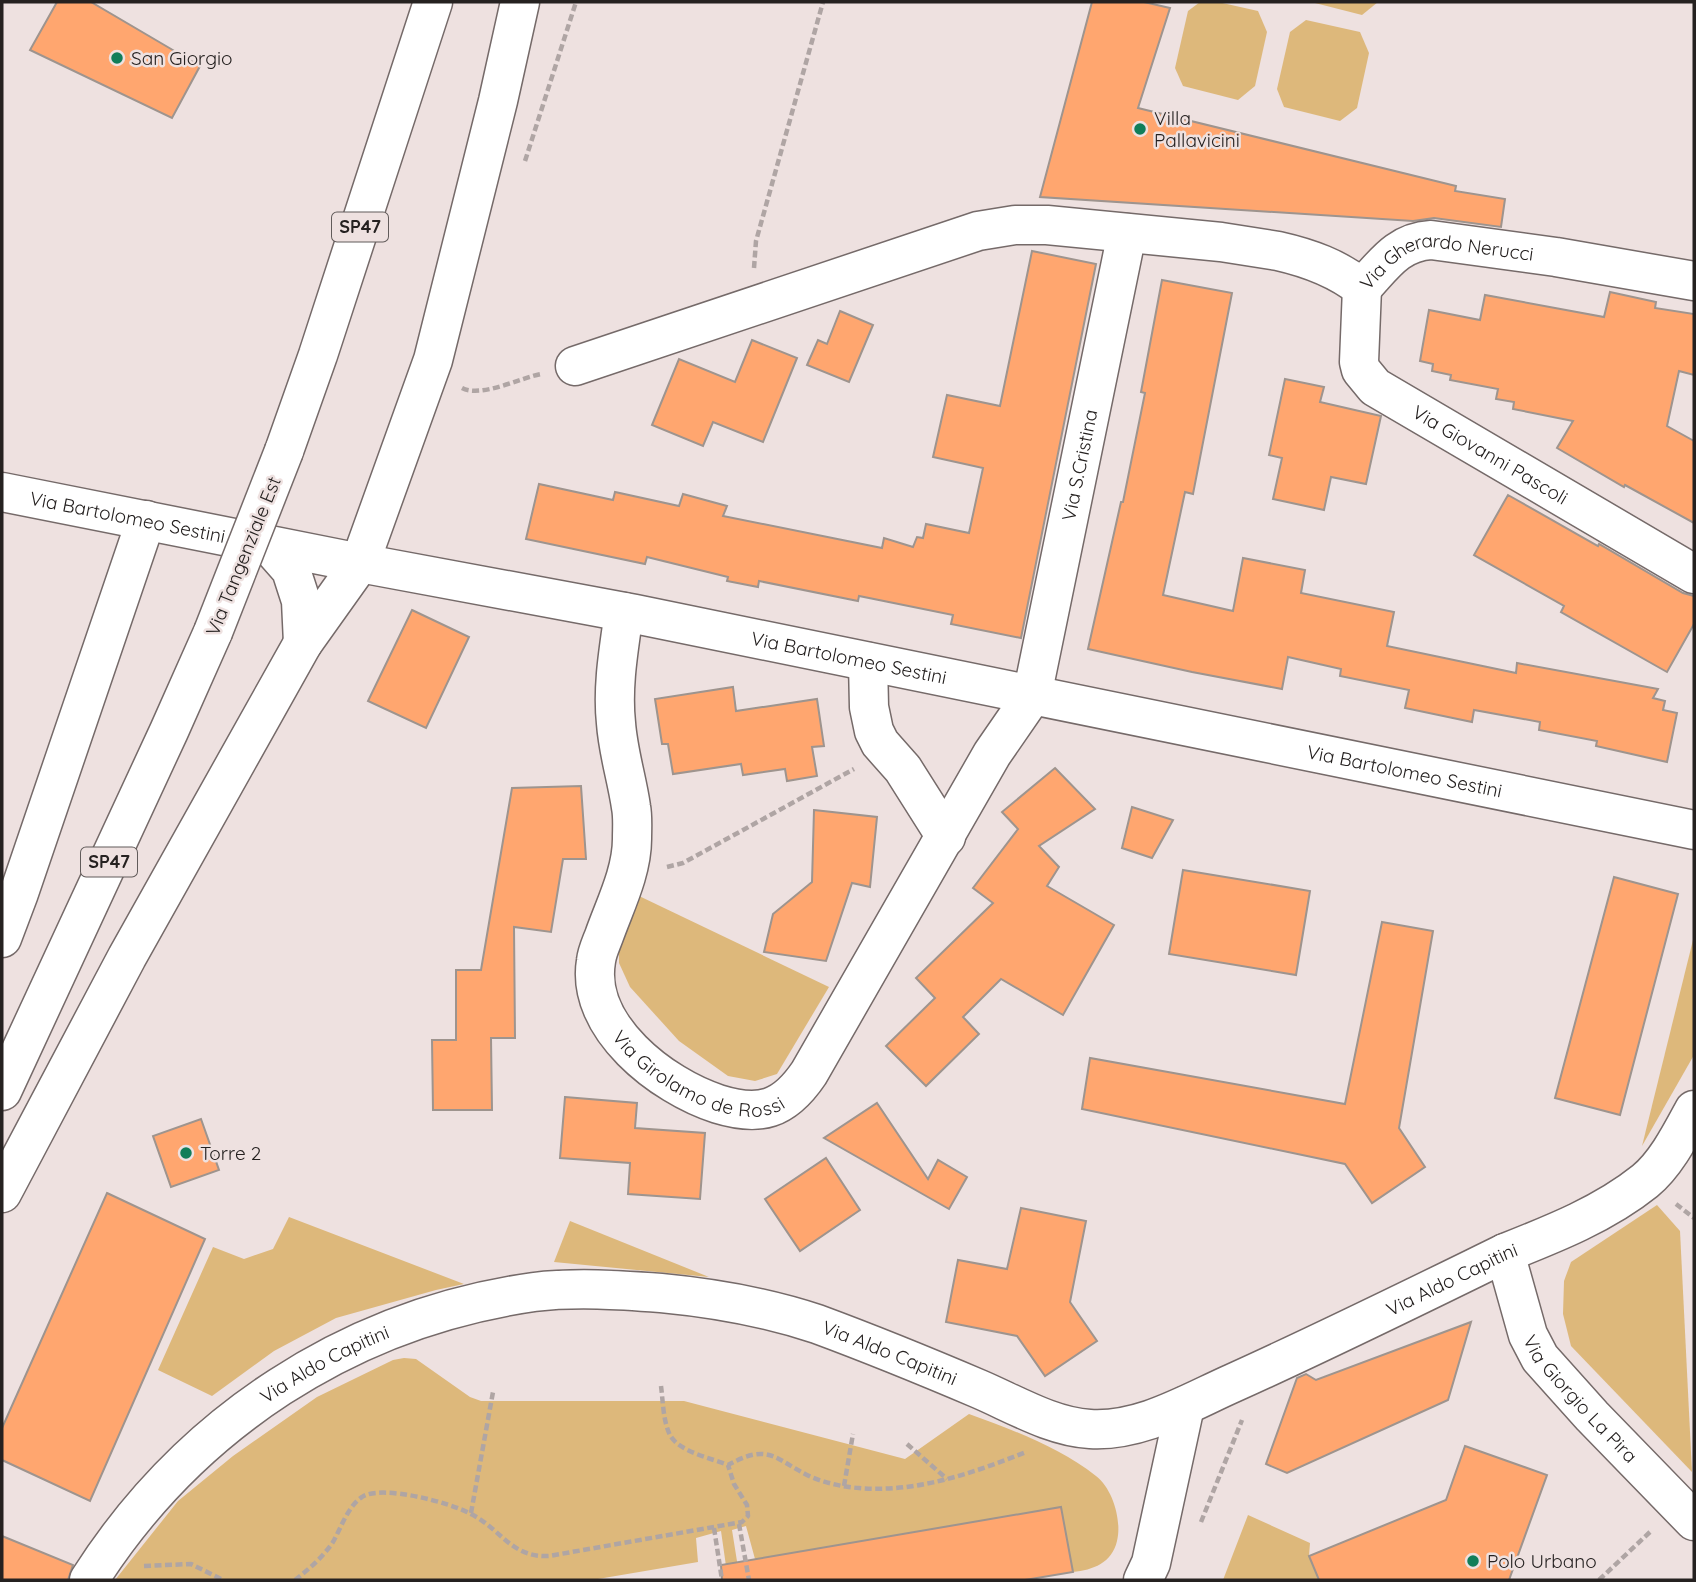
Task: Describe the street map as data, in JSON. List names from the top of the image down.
{
  "streets": {
    "street": [
      "SP47",
      "Via Gherardo Nerucci",
      "Via Giovanni Pascoli",
      "Via S.Cristina",
      "Via Bartolomeo Sestini",
      "Via Tangenziale Est",
      "Via Girolamo de Rossi",
      "Via Aldo Capitini",
      "Via Giorgio La Pira"
    ]
  },
  "crossings": [
    ["Via Gherardo Nerucci", "Via Giovanni Pascoli"],
    ["Via Gherardo Nerucci", "Via S.Cristina"],
    ["Via S.Cristina", "Via Bartolomeo Sestini"],
    ["Via S.Cristina", "Via Girolamo de Rossi"],
    ["Via Bartolomeo Sestini", "Via Girolamo de Rossi"],
    ["Via Aldo Capitini", "Via Giorgio La Pira"]
  ],
  "places": [
    "San Giorgio",
    "Villa Pallavicini",
    "Torre 2",
    "Polo Urbano"
  ]
}
